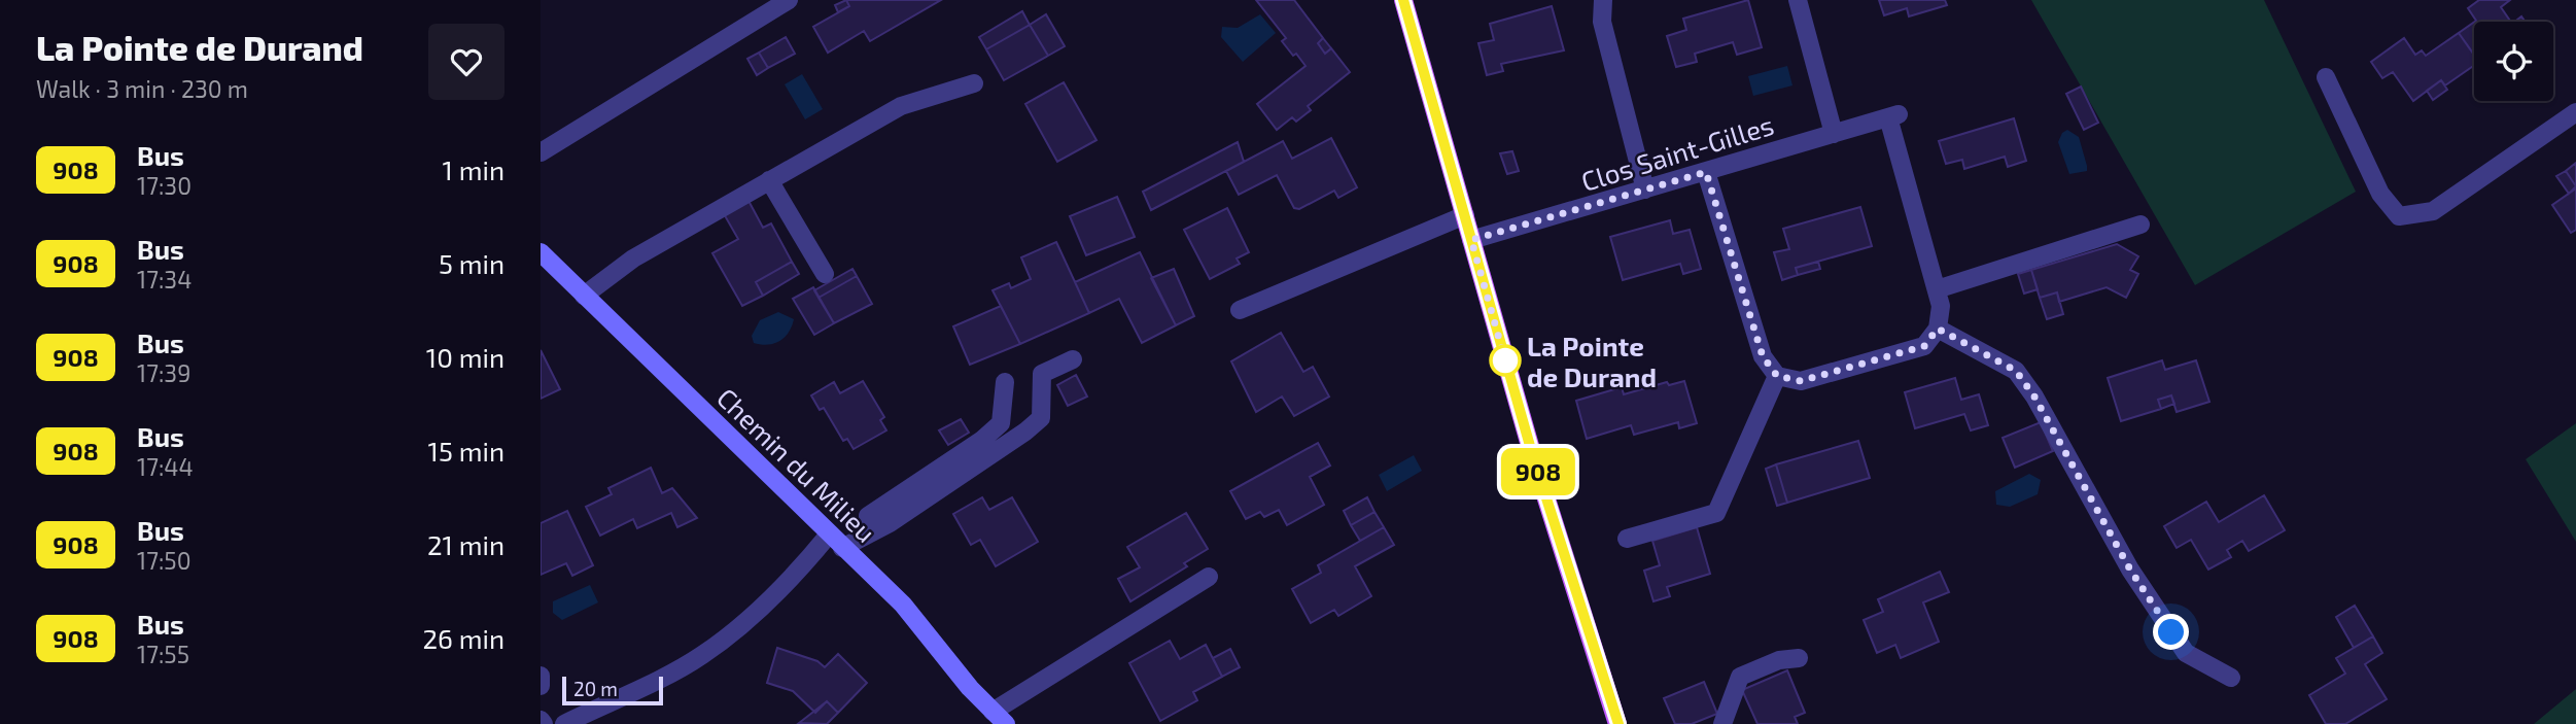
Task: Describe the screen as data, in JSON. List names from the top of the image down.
{
  "streets": {
    "street": ["Chemin du Milieu"],
    "lane": ["Clos Saint-Gilles"]
  },
  "places": ["La Pointe de Durand"],
  "lines": ["bus line 908"],
  "scale_bar": "20 m",
  "page": {
    "heading": ["La Pointe de Durand", "Walk · 3 min · 230 m"],
    "on_map": "908",
    "list": [
      {
        "mark": "908",
        "name": "Bus",
        "note": "17:30",
        "value": "1 min"
      },
      {
        "mark": "908",
        "name": "Bus",
        "note": "17:34",
        "value": "5 min"
      },
      {
        "mark": "908",
        "name": "Bus",
        "note": "17:39",
        "value": "10 min"
      },
      {
        "mark": "908",
        "name": "Bus",
        "note": "17:44",
        "value": "15 min"
      },
      {
        "mark": "908",
        "name": "Bus",
        "note": "17:50",
        "value": "21 min"
      },
      {
        "mark": "908",
        "name": "Bus",
        "note": "17:55",
        "value": "26 min"
      }
    ],
    "scale": "20 m"
  }
}
